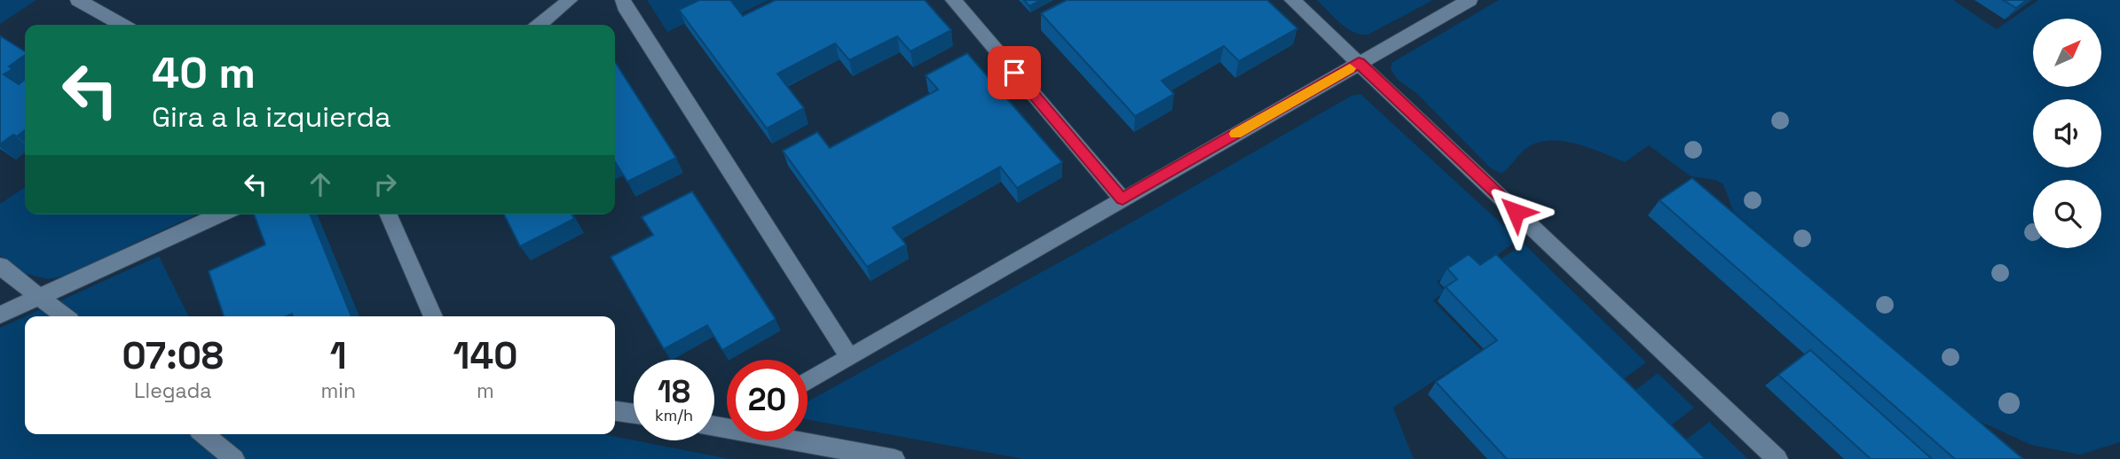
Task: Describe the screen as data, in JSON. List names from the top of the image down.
{
  "north": "top right",
  "page": {
    "turn": ["40 m", "Gira a la izquierda"],
    "eta": [
      "07:08",
      "Llegada",
      "1",
      "min",
      "140",
      "m"
    ],
    "speed": "18 km/h",
    "limit": "20"
  }
}
